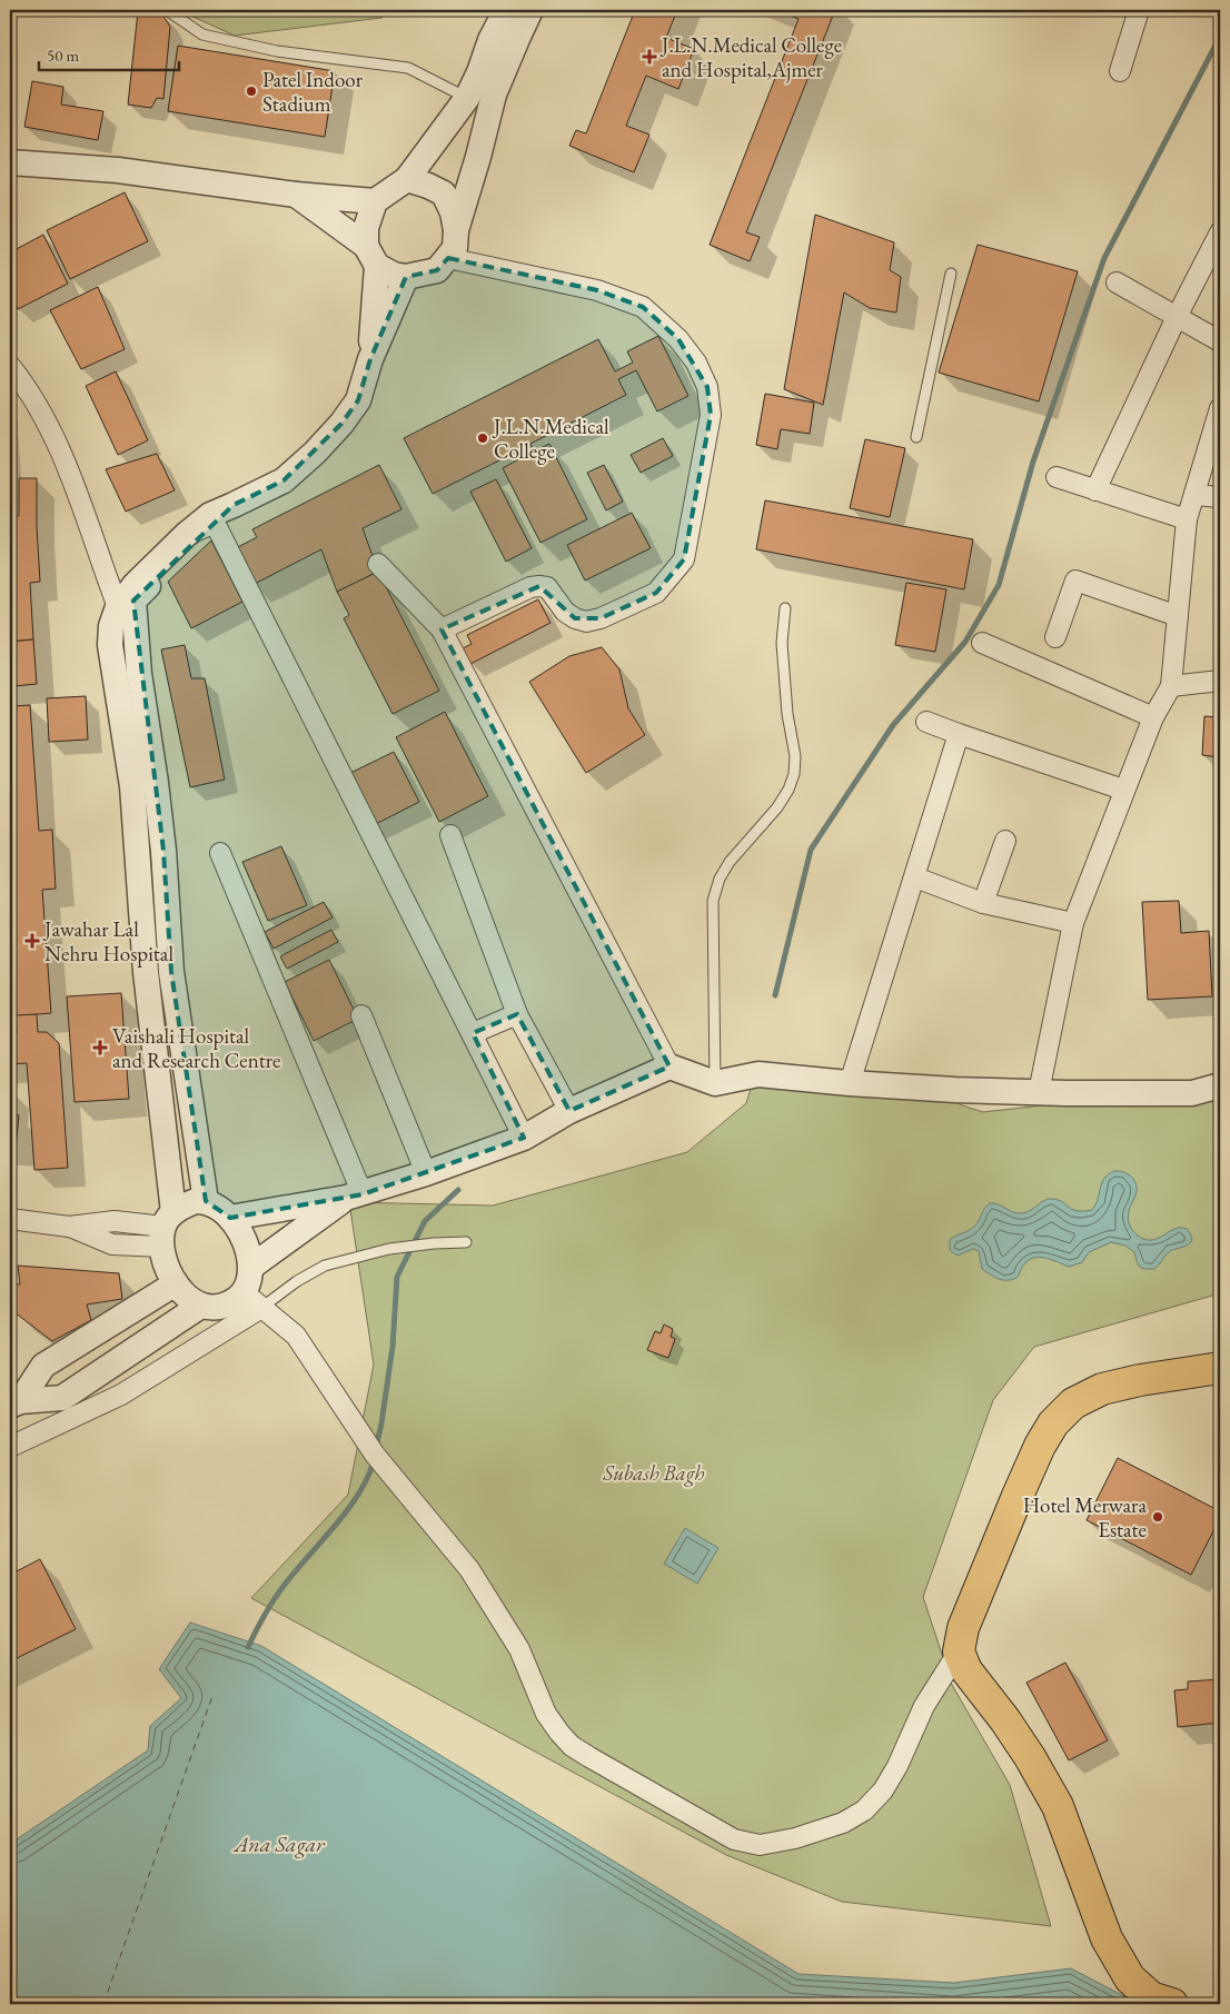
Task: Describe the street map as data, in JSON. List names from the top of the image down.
{
  "water": ["Ana Sagar"],
  "parks": ["Subash Bagh"],
  "places": {
    "health": ["J.L.N.Medical College and Hospital,Ajmer", "Jawahar Lal Nehru Hospital", "Vaishali Hospital and Research Centre"],
    "other": ["Patel Indoor Stadium", "J.L.N.Medical College", "Hotel Merwara Estate"]
  },
  "scale_bar": "50 m"
}
